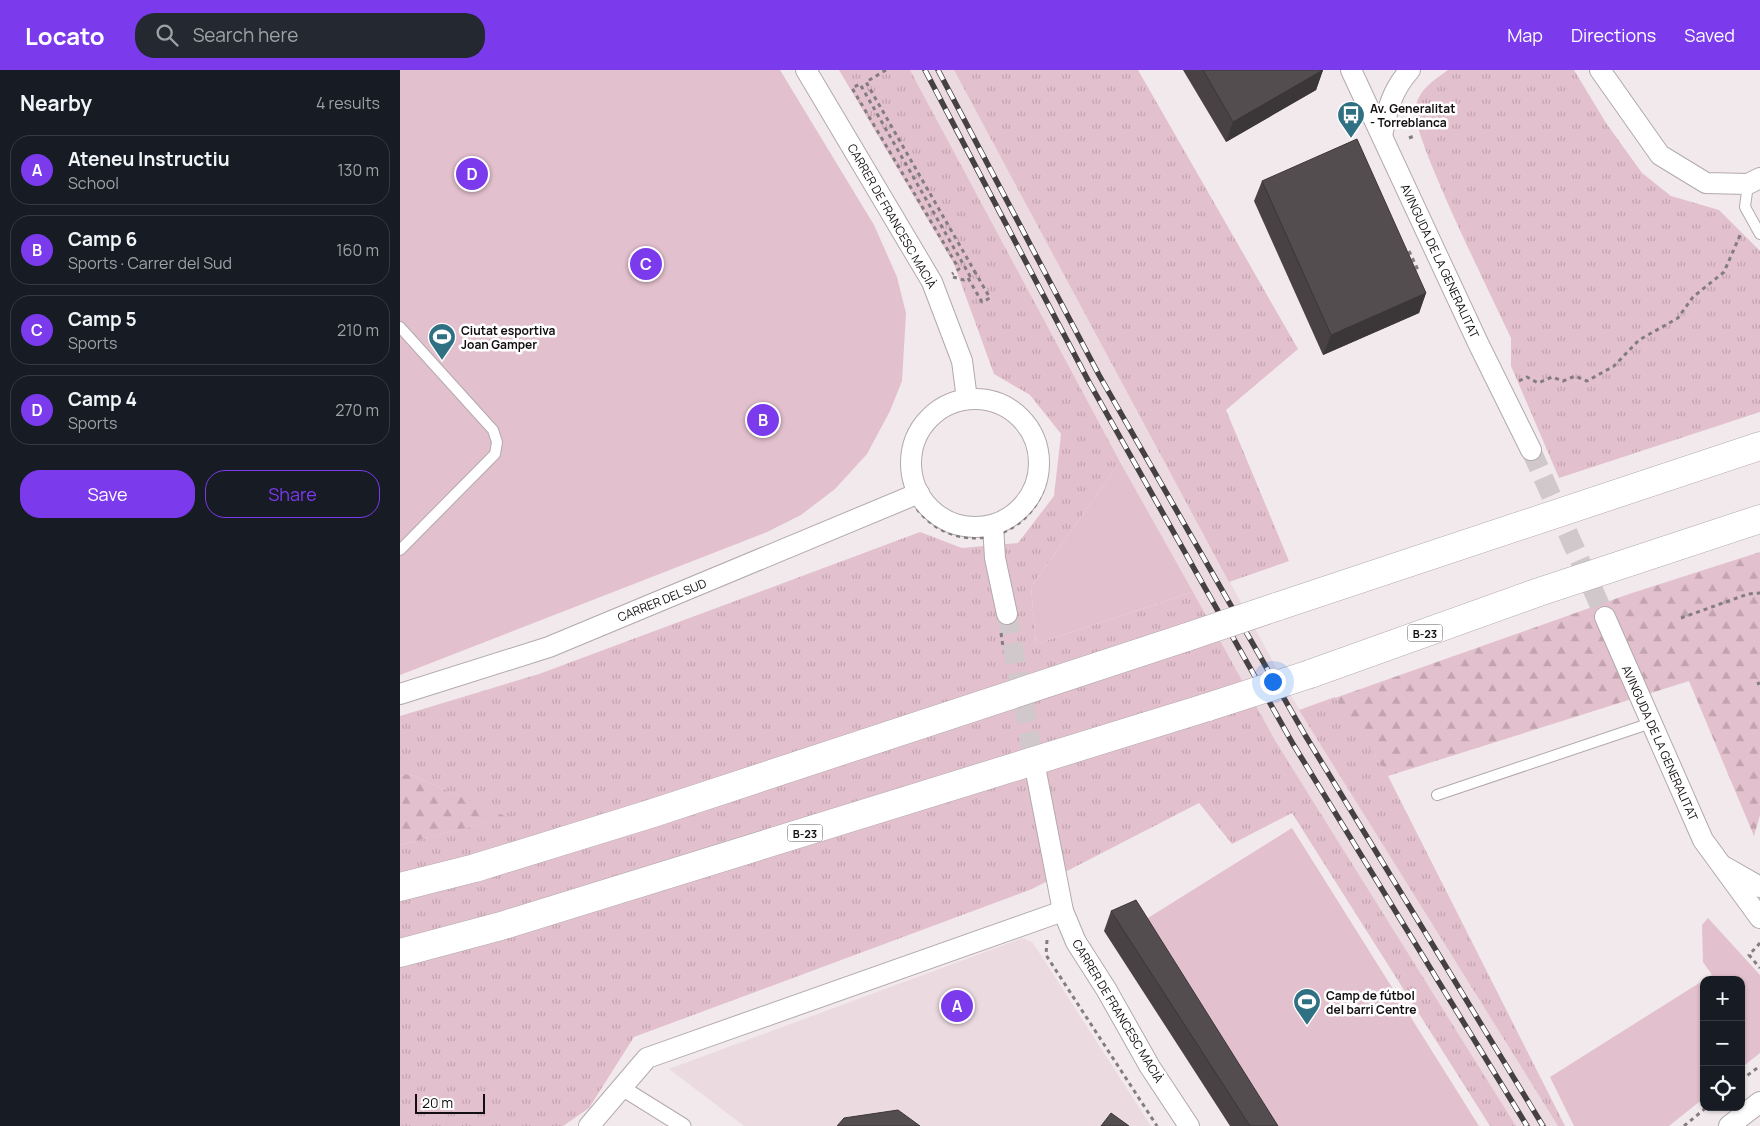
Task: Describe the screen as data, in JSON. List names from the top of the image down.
{
  "streets": {
    "highway": ["B-23"],
    "street": ["CARRER DE FRANCESC MACIÀ", "AVINGUDA DE LA GENERALITAT", "CARRER DEL SUD"]
  },
  "crossings": [
    ["CARRER DE FRANCESC MACIÀ", "CARRER DEL SUD"]
  ],
  "places": {
    "bus stop": ["Av. Generalitat - Torreblanca"],
    "sports": ["Ciutat esportiva Joan Gamper", "Camp de fútbol del barri Centre"]
  },
  "scale_bar": "20 m",
  "page": {
    "header": "Locato",
    "search": "Search here",
    "nav": ["Map", "Directions", "Saved"],
    "heading": ["Nearby", "4 results"],
    "list": [
      {
        "mark": "A",
        "name": "Ateneu Instructiu",
        "note": "School",
        "value": "130 m"
      },
      {
        "mark": "B",
        "name": "Camp 6",
        "note": "Sports · Carrer del Sud",
        "value": "160 m"
      },
      {
        "mark": "C",
        "name": "Camp 5",
        "note": "Sports",
        "value": "210 m"
      },
      {
        "mark": "D",
        "name": "Camp 4",
        "note": "Sports",
        "value": "270 m"
      }
    ],
    "pins": [
      "D",
      "C",
      "B",
      "A"
    ],
    "buttons": ["Save", "Share"],
    "map_buttons": ["+", "−"],
    "scale": "20 m"
  }
}
